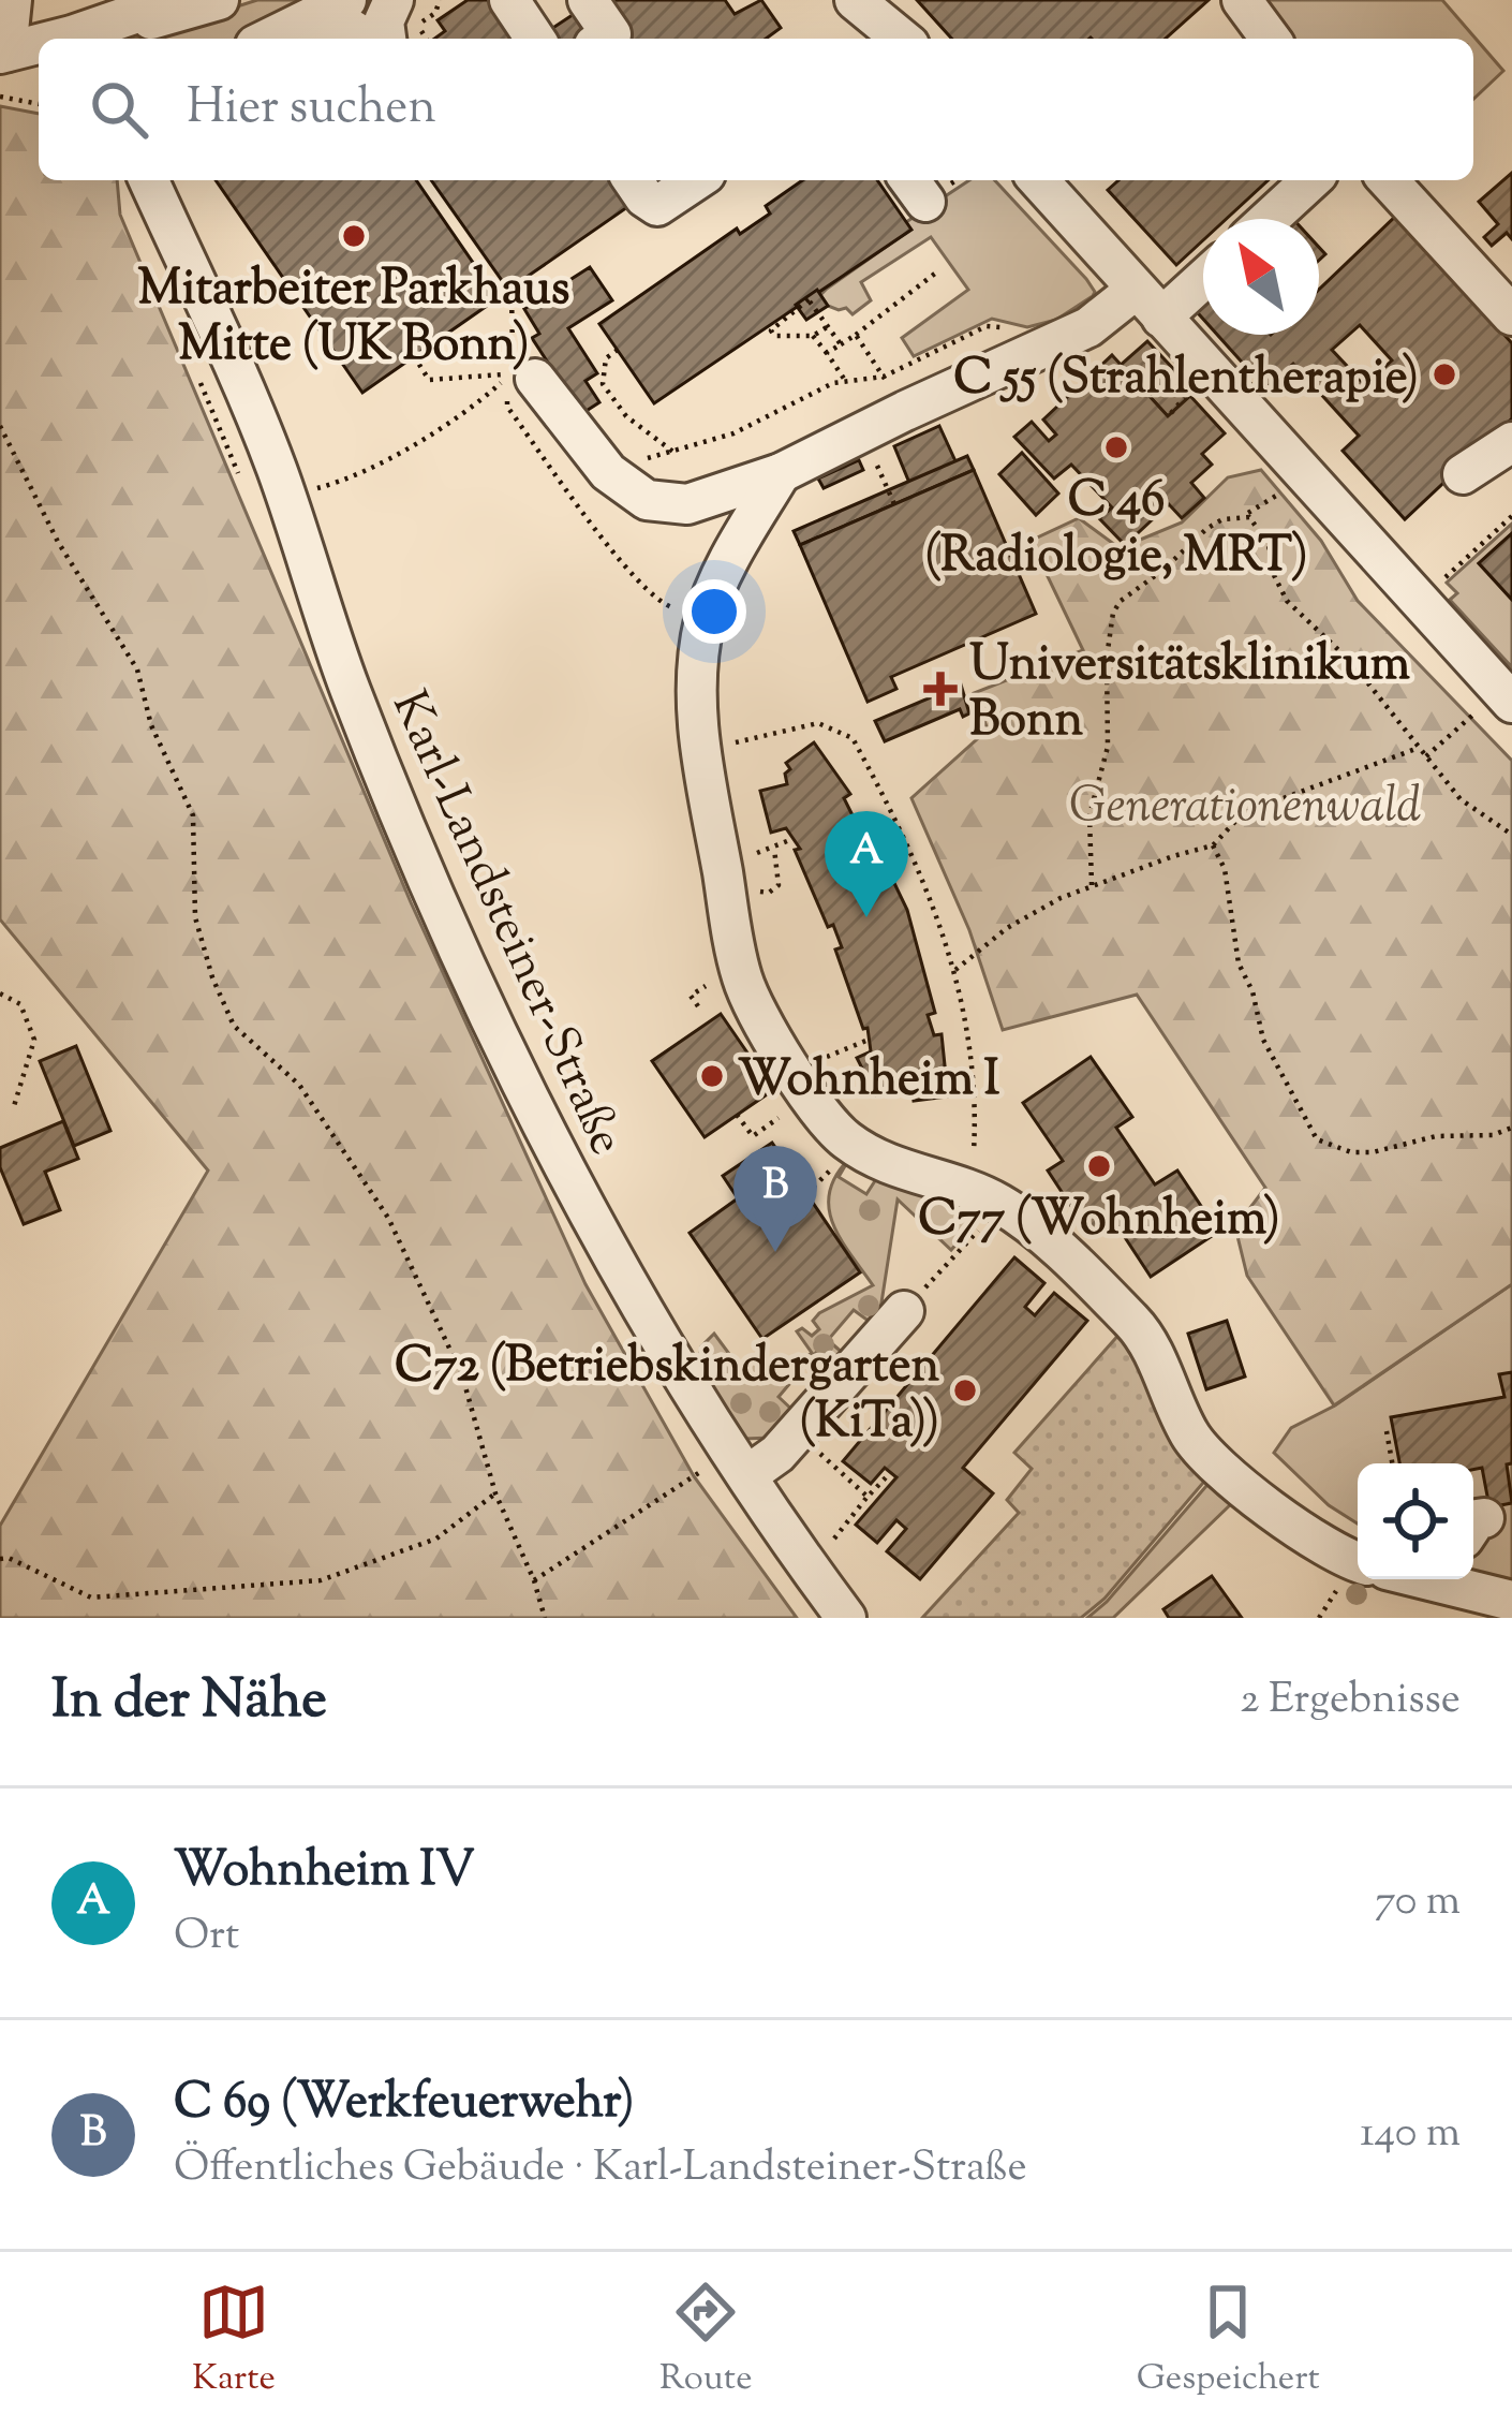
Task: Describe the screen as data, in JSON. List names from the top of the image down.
{
  "streets": {
    "street": ["Karl-Landsteiner-Straße"]
  },
  "parks": ["Generationenwald"],
  "places": {
    "other": [
      "Mitarbeiter Parkhaus Mitte (UK Bonn)",
      "C 55 (Strahlentherapie)",
      "C 46 (Radiologie, MRT)",
      "Wohnheim I",
      "C77 (Wohnheim)",
      "C72 (Betriebskindergarten (KiTa))"
    ],
    "health": ["Universitätsklinikum Bonn"]
  },
  "north": "top left",
  "page": {
    "search": "Hier suchen",
    "pins": ["A", "B"],
    "heading": ["In der Nähe", "2 Ergebnisse"],
    "list": [
      {
        "mark": "A",
        "name": "Wohnheim IV",
        "note": "Ort",
        "value": "70 m"
      },
      {
        "mark": "B",
        "name": "C 69 (Werkfeuerwehr)",
        "note": "Öffentliches Gebäude · Karl-Landsteiner-Straße",
        "value": "140 m"
      }
    ],
    "nav": ["Karte", "Route", "Gespeichert"]
  }
}
